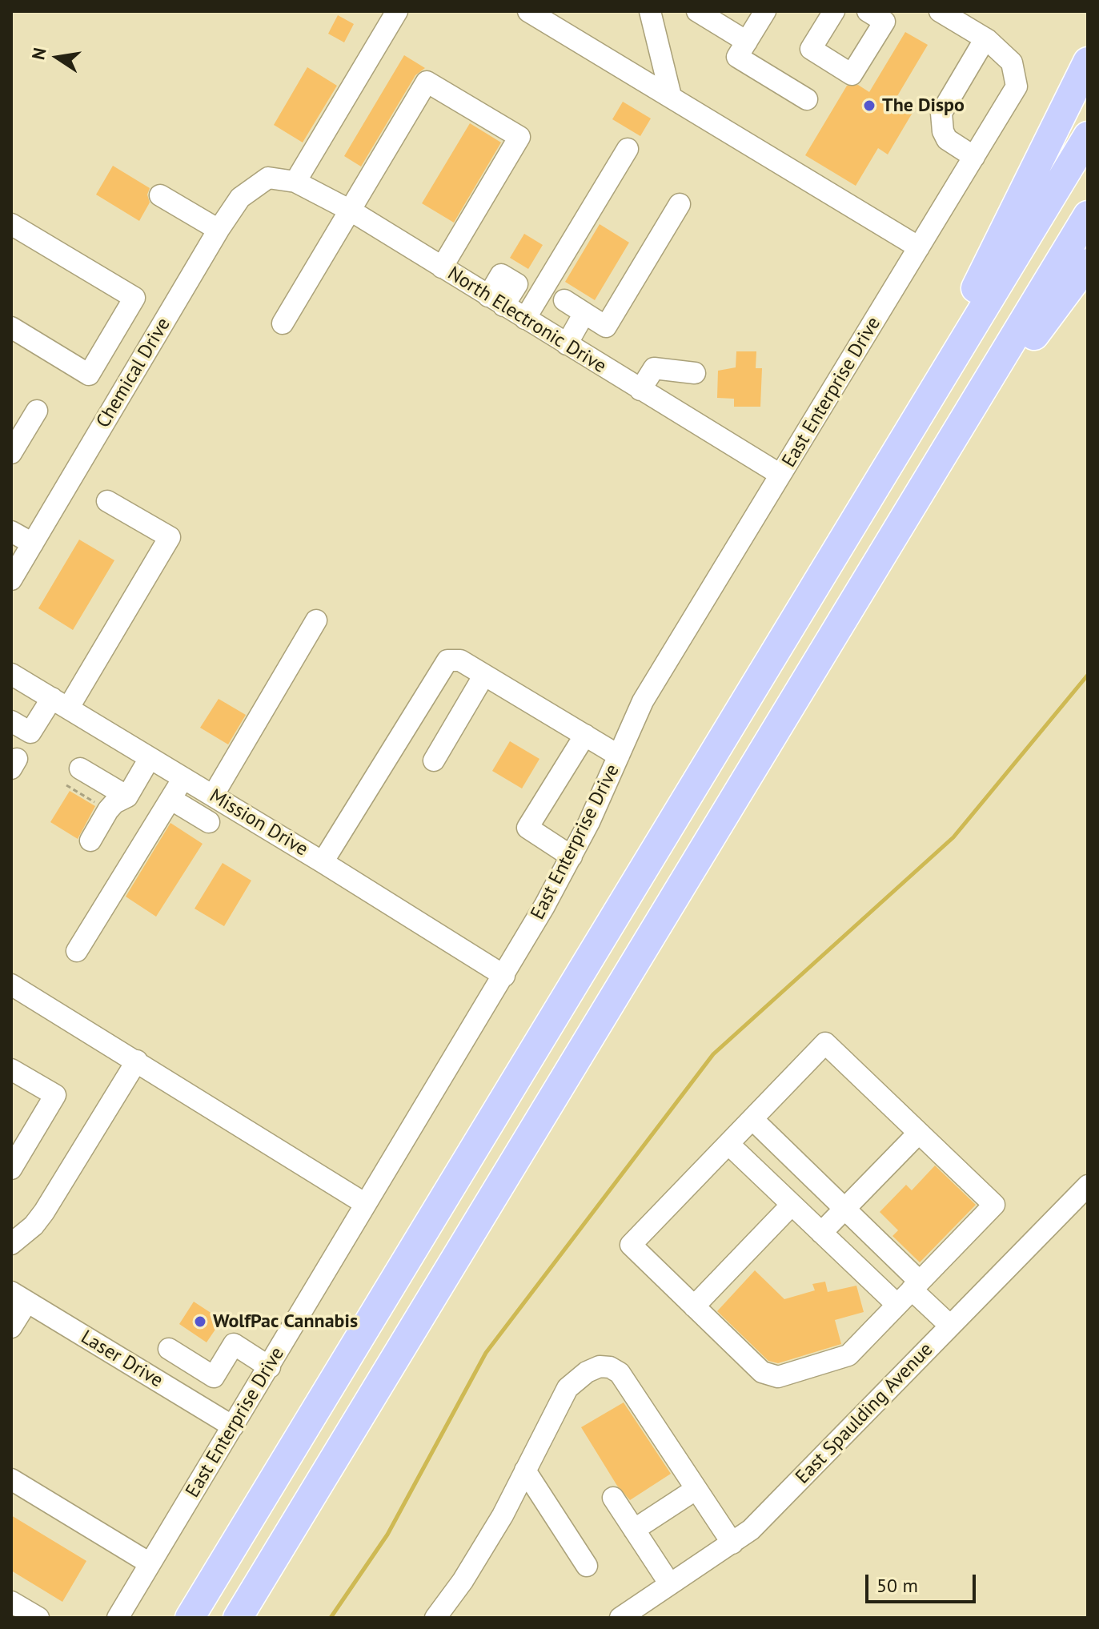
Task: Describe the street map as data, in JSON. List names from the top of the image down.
{
  "streets": {
    "street": [
      "North Electronic Drive",
      "Chemical Drive",
      "East Enterprise Drive",
      "Mission Drive",
      "Laser Drive",
      "East Spaulding Avenue"
    ]
  },
  "crossings": [
    ["North Electronic Drive", "Chemical Drive"],
    ["North Electronic Drive", "East Enterprise Drive"],
    ["East Enterprise Drive", "Mission Drive"],
    ["East Enterprise Drive", "Laser Drive"]
  ],
  "places": ["The Dispo", "WolfPac Cannabis"],
  "scale_bar": "50 m",
  "north": "left"
}
